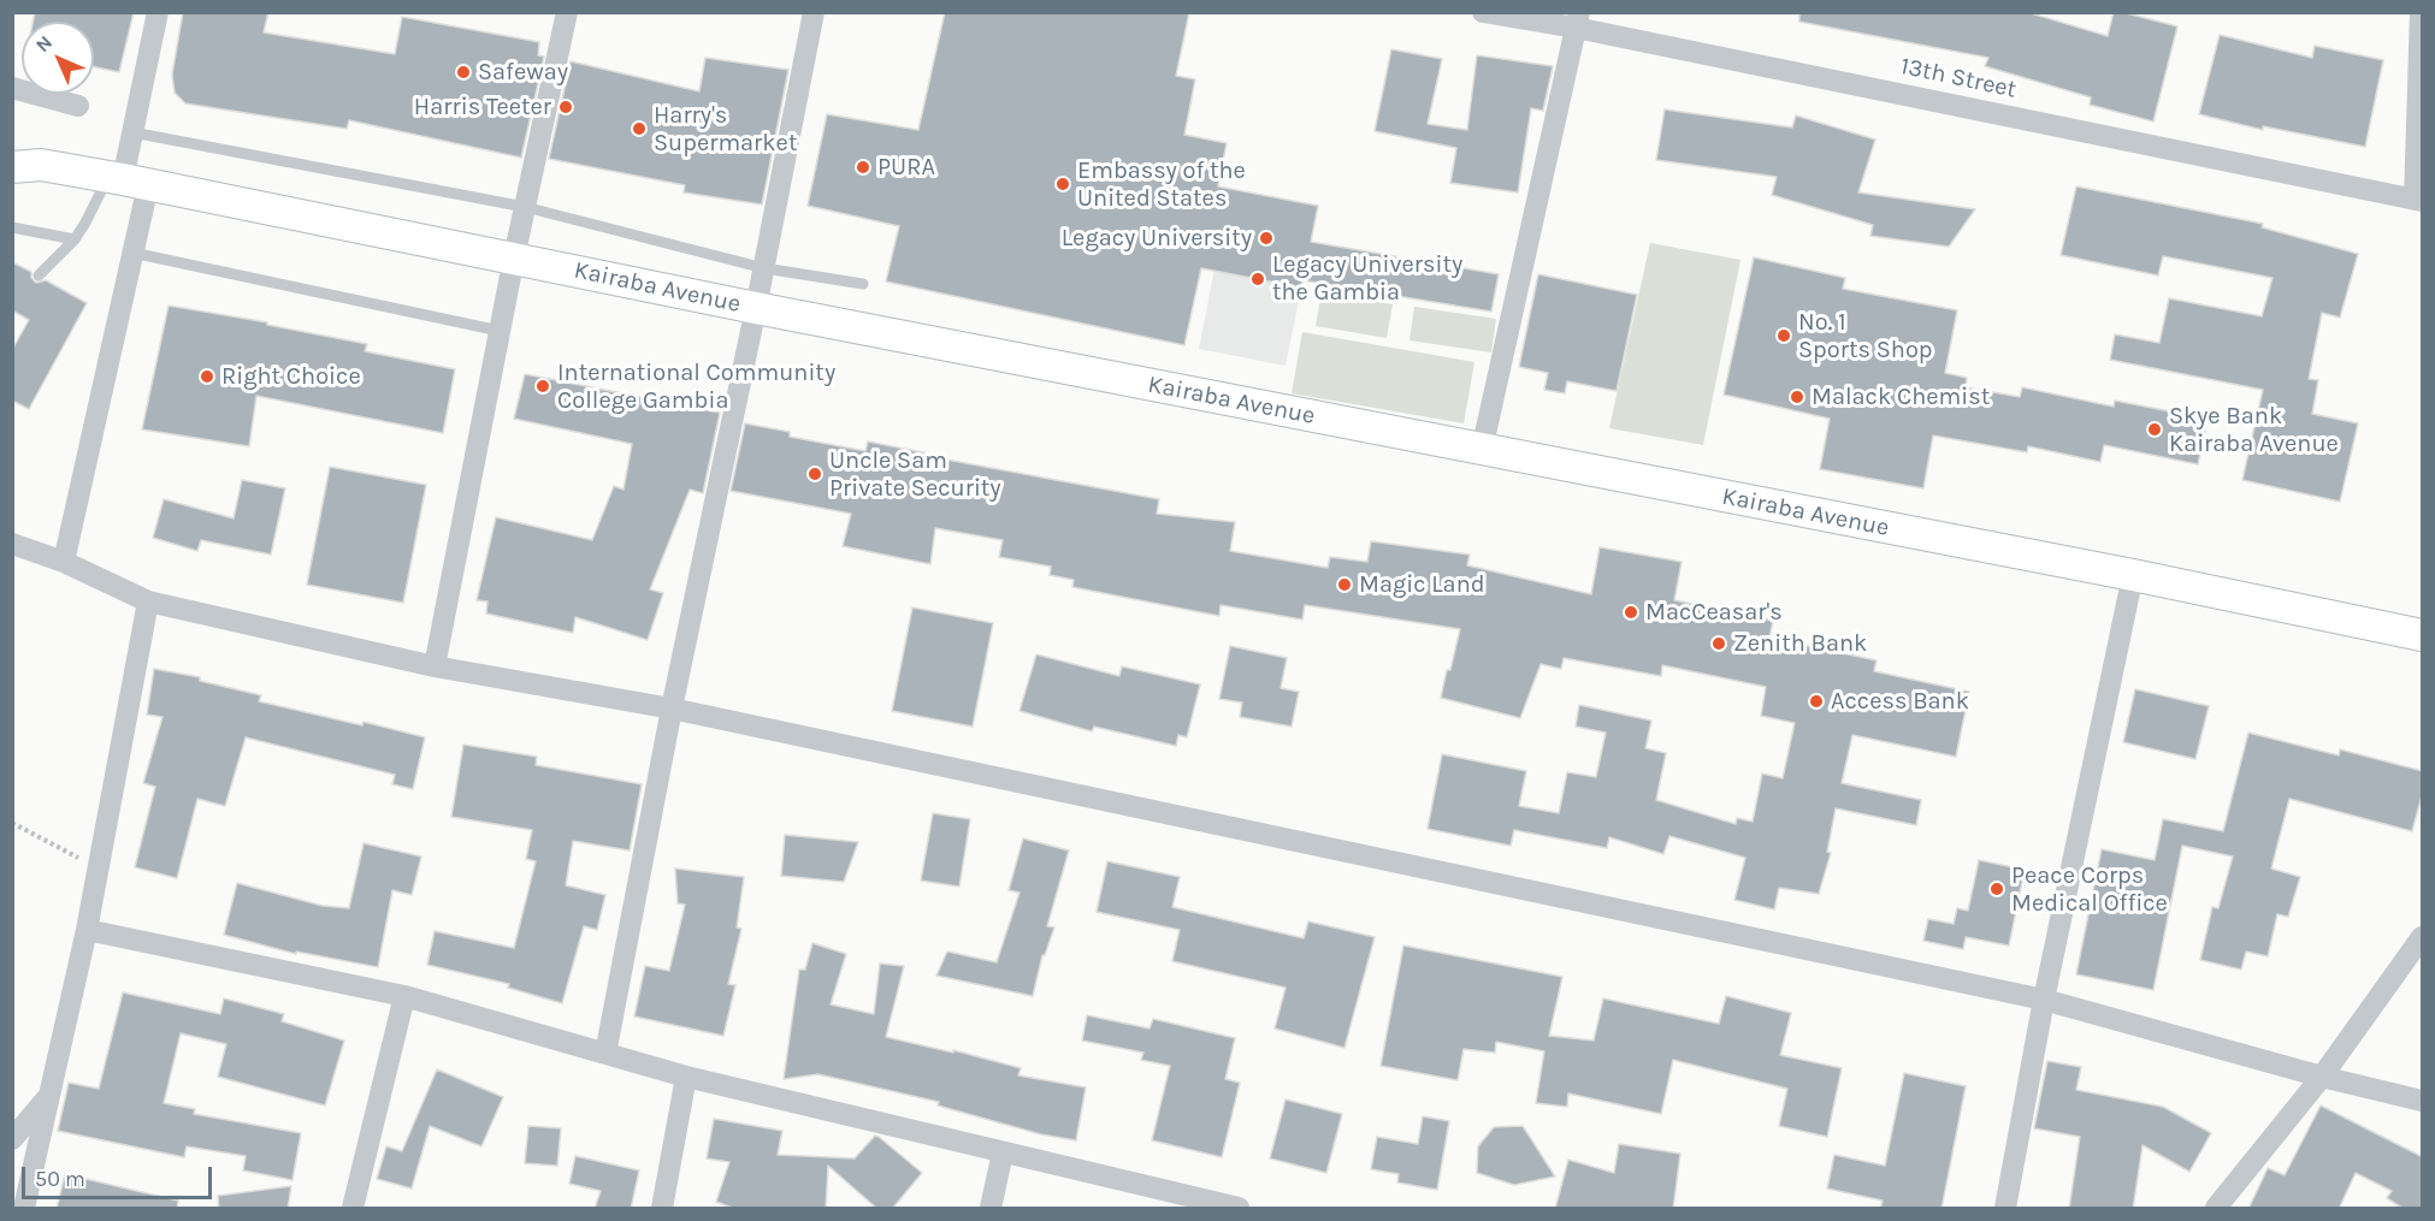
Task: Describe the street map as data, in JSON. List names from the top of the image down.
{
  "streets": {
    "street": ["13th Street", "Kairaba Avenue"]
  },
  "places": [
    "Safeway",
    "Harris Teeter",
    "Harry's Supermarket",
    "PURA",
    "Embassy of the United States",
    "Legacy University",
    "Legacy University the Gambia",
    "No. 1 Sports Shop",
    "Right Choice",
    "International Community College Gambia",
    "Malack Chemist",
    "Skye Bank Kairaba Avenue",
    "Uncle Sam Private Security",
    "Magic Land",
    "MacCeasar's",
    "Zenith Bank",
    "Access Bank",
    "Peace Corps Medical Office"
  ],
  "scale_bar": "50 m",
  "north": "top left"
}
